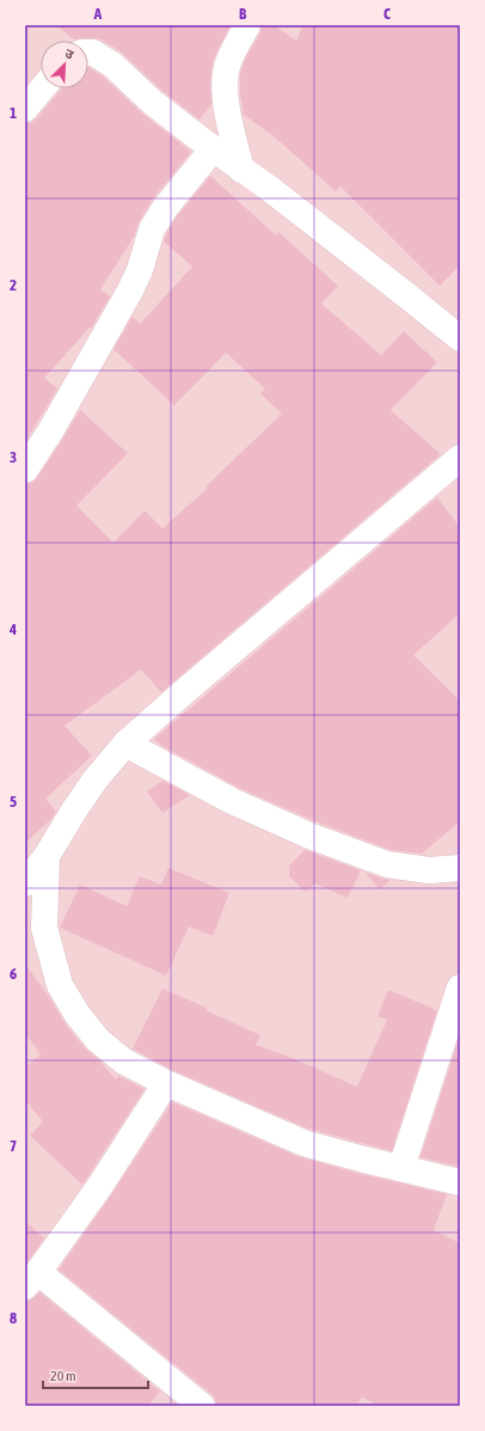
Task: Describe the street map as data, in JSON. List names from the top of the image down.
{
  "scale_bar": "20 m",
  "north": "top right",
  "grid": {
    "columns": ["A", "B", "C"],
    "rows": [
      "1",
      "2",
      "3",
      "4",
      "5",
      "6",
      "7",
      "8"
    ]
  }
}
